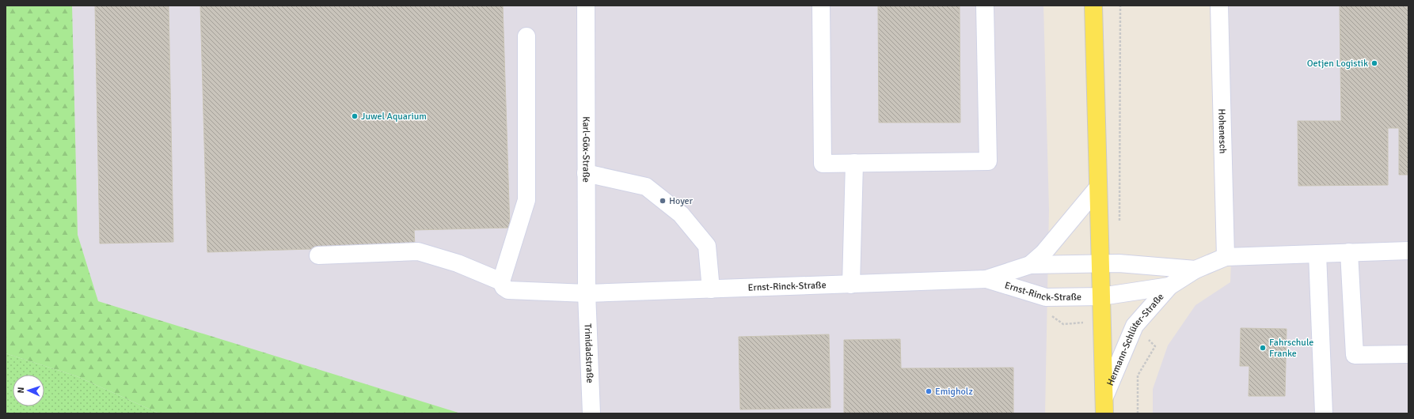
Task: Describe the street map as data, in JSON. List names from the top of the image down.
{
  "streets": {
    "street": [
      "Hohenesch",
      "Karl-Göx-Straße",
      "Ernst-Rinck-Straße",
      "Hermann-Schlüter-Straße",
      "Trinidadstraße"
    ]
  },
  "crossings": [
    ["Hohenesch", "Hermann-Schlüter-Straße"],
    ["Karl-Göx-Straße", "Ernst-Rinck-Straße"],
    ["Karl-Göx-Straße", "Trinidadstraße"],
    ["Ernst-Rinck-Straße", "Hermann-Schlüter-Straße"],
    ["Ernst-Rinck-Straße", "Trinidadstraße"]
  ],
  "places": [
    "Oetjen Logistik",
    "Juwel Aquarium",
    "Hoyer",
    "Fahrschule Franke",
    "Emigholz"
  ],
  "north": "left"
}
